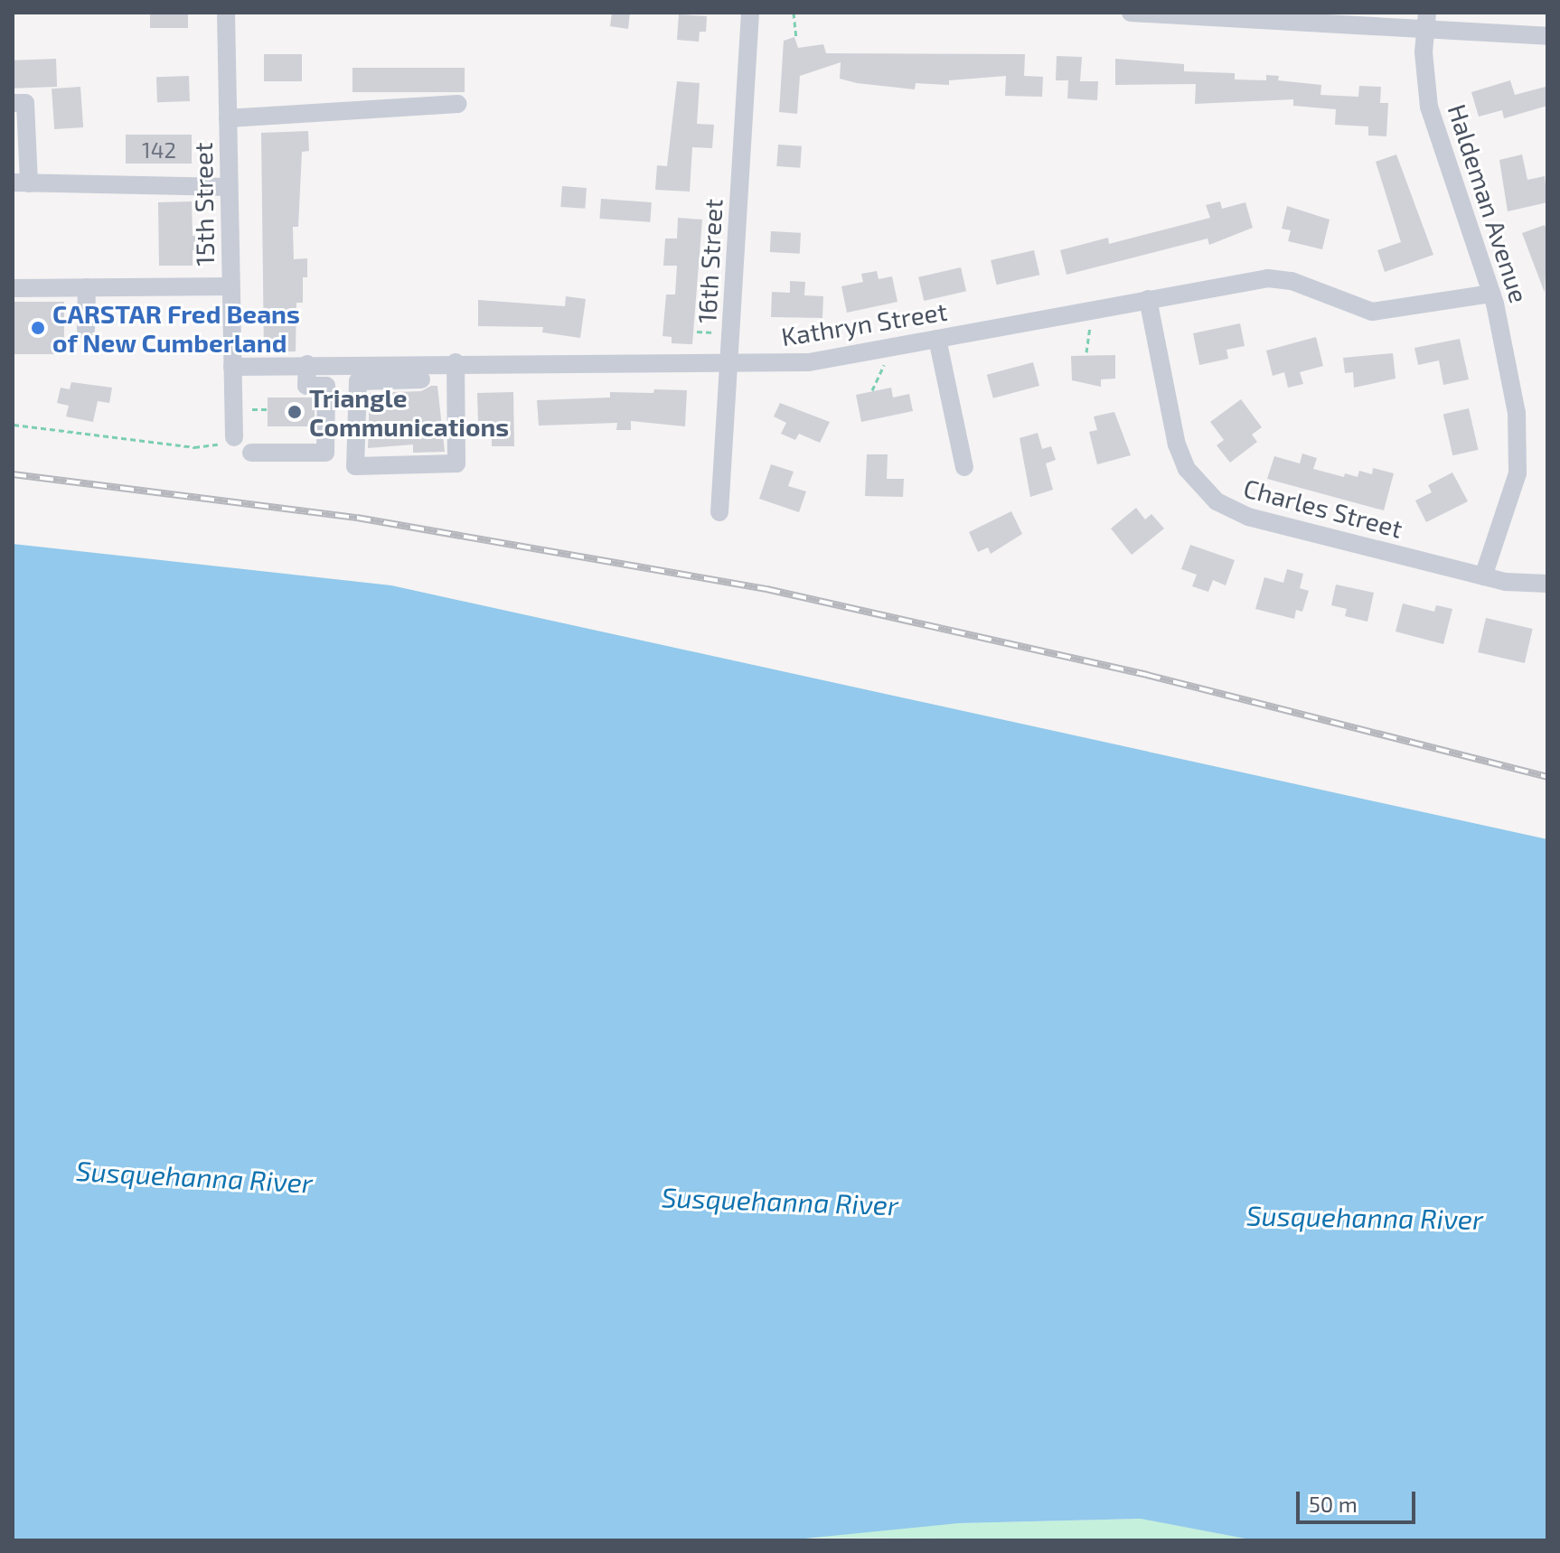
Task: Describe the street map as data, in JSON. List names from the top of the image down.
{
  "streets": {
    "street": [
      "Haldeman Avenue",
      "15th Street",
      "16th Street",
      "Kathryn Street",
      "Charles Street"
    ]
  },
  "crossings": [
    ["Haldeman Avenue", "Kathryn Street"],
    ["Haldeman Avenue", "Charles Street"],
    ["15th Street", "Kathryn Street"],
    ["16th Street", "Kathryn Street"],
    ["Kathryn Street", "Charles Street"]
  ],
  "water": ["Susquehanna River"],
  "places": ["CARSTAR Fred Beans of New Cumberland", "Triangle Communications"],
  "house_numbers": ["142"],
  "scale_bar": "50 m"
}
